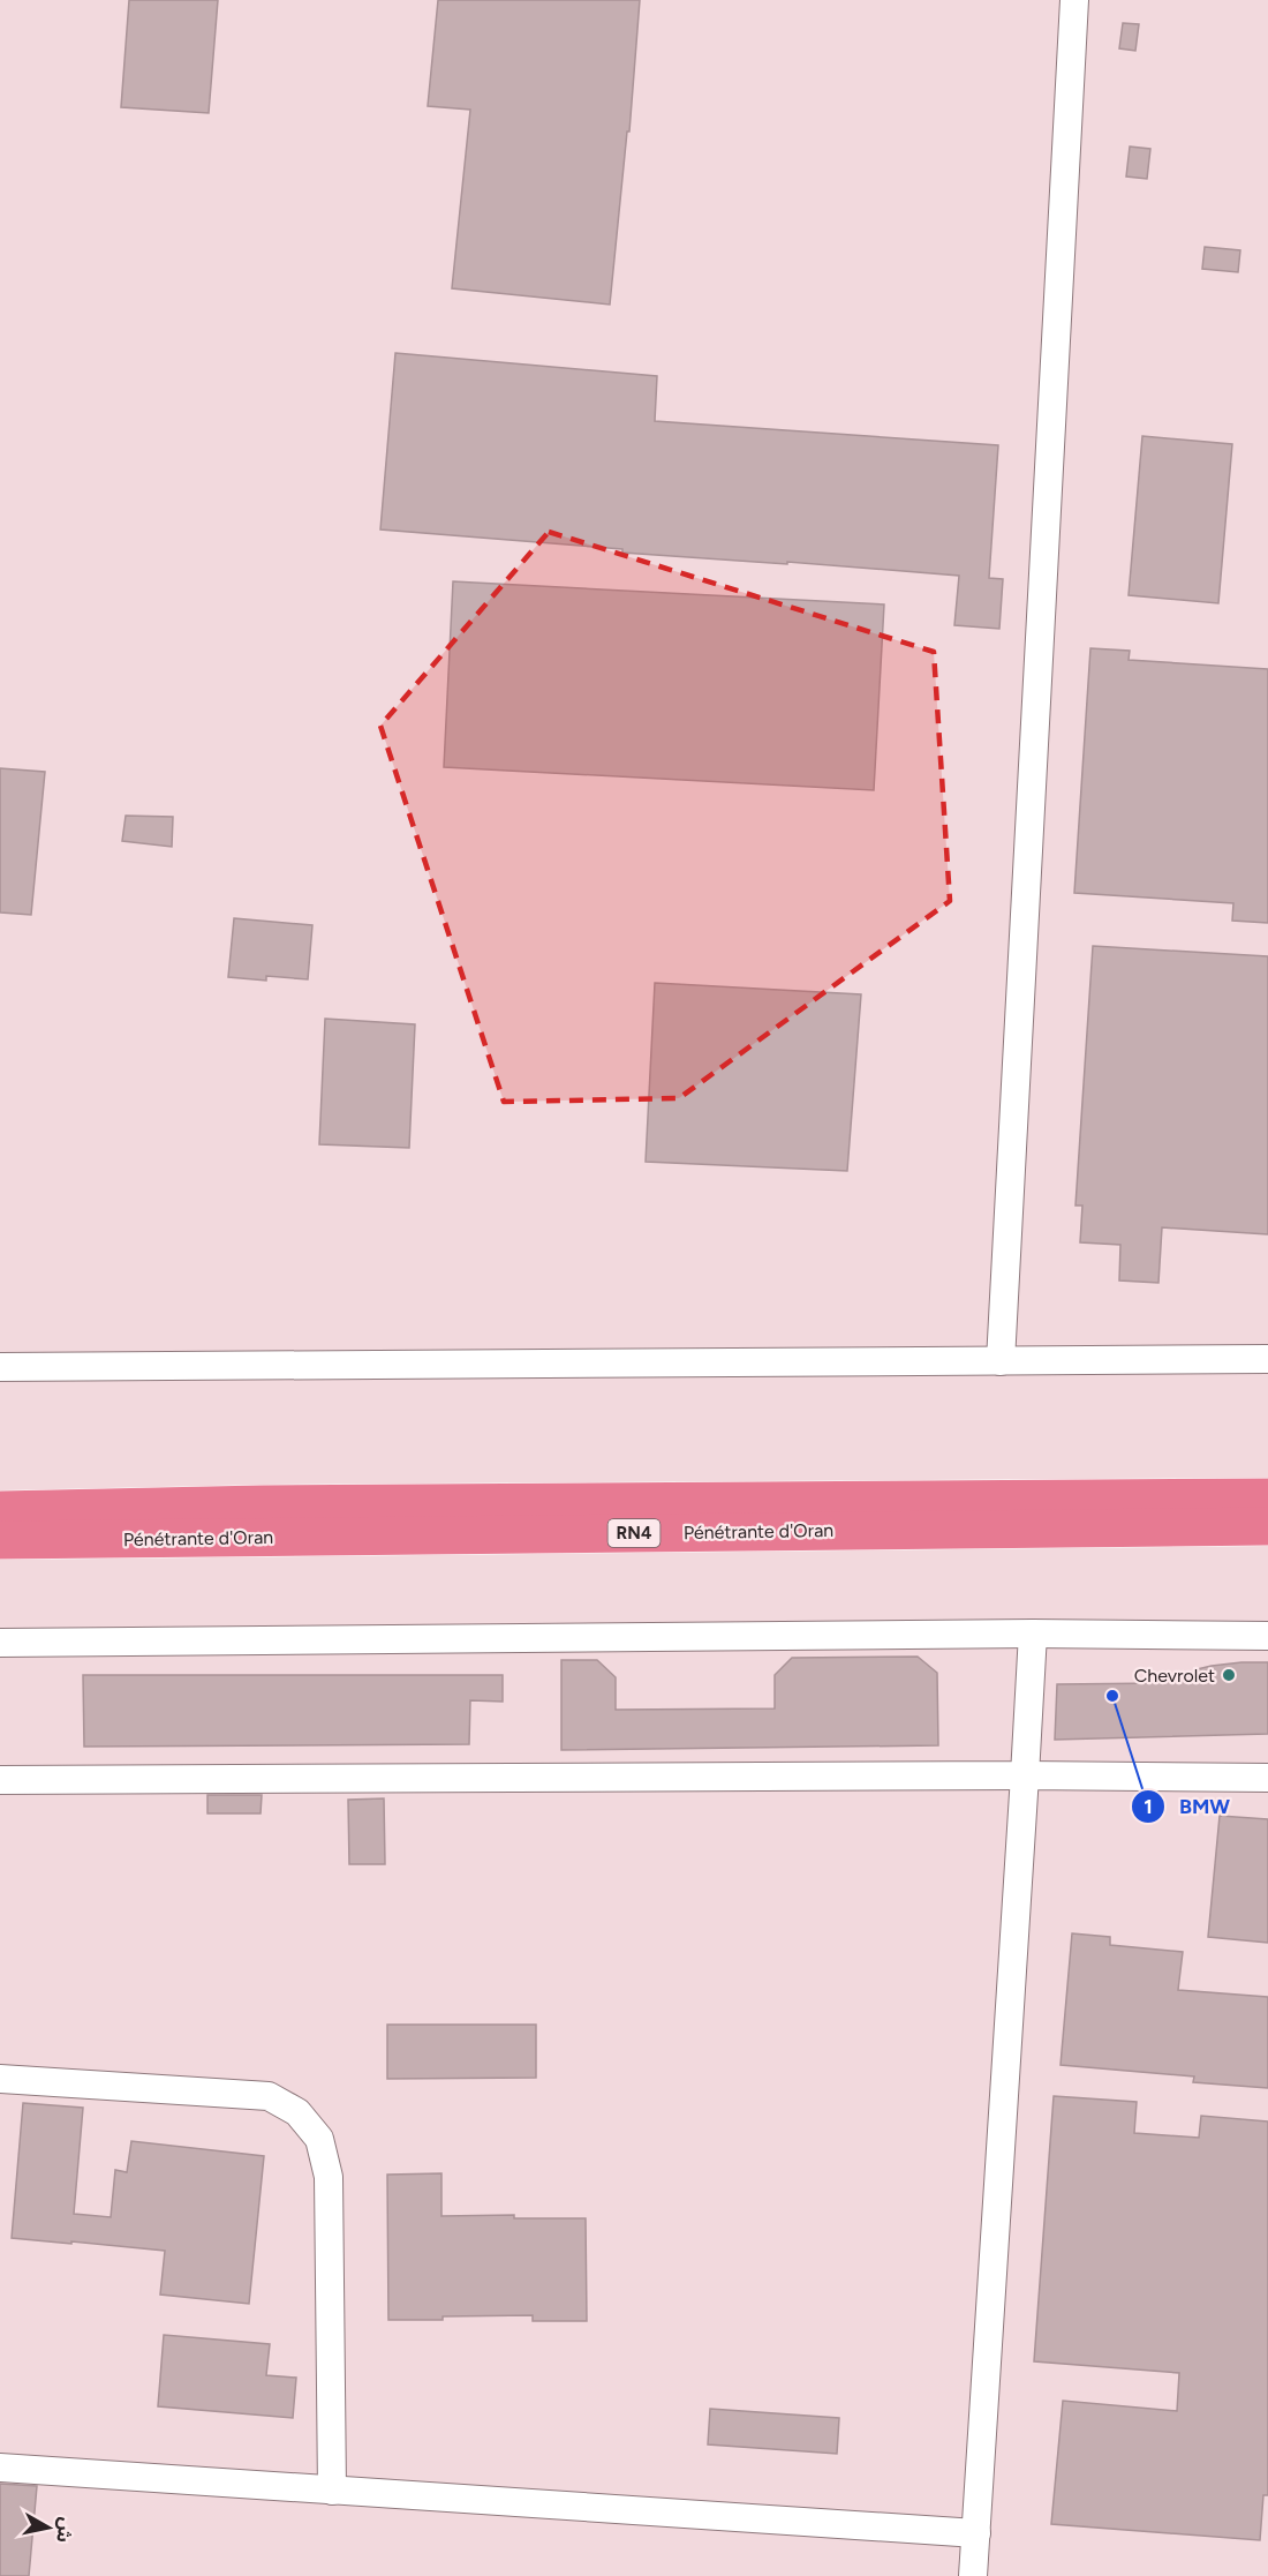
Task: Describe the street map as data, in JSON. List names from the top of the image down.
{
  "streets": {
    "highway": ["Pénétrante d'Oran", "RN4"]
  },
  "places": ["Chevrolet", "BMW"],
  "north": "right"
}
